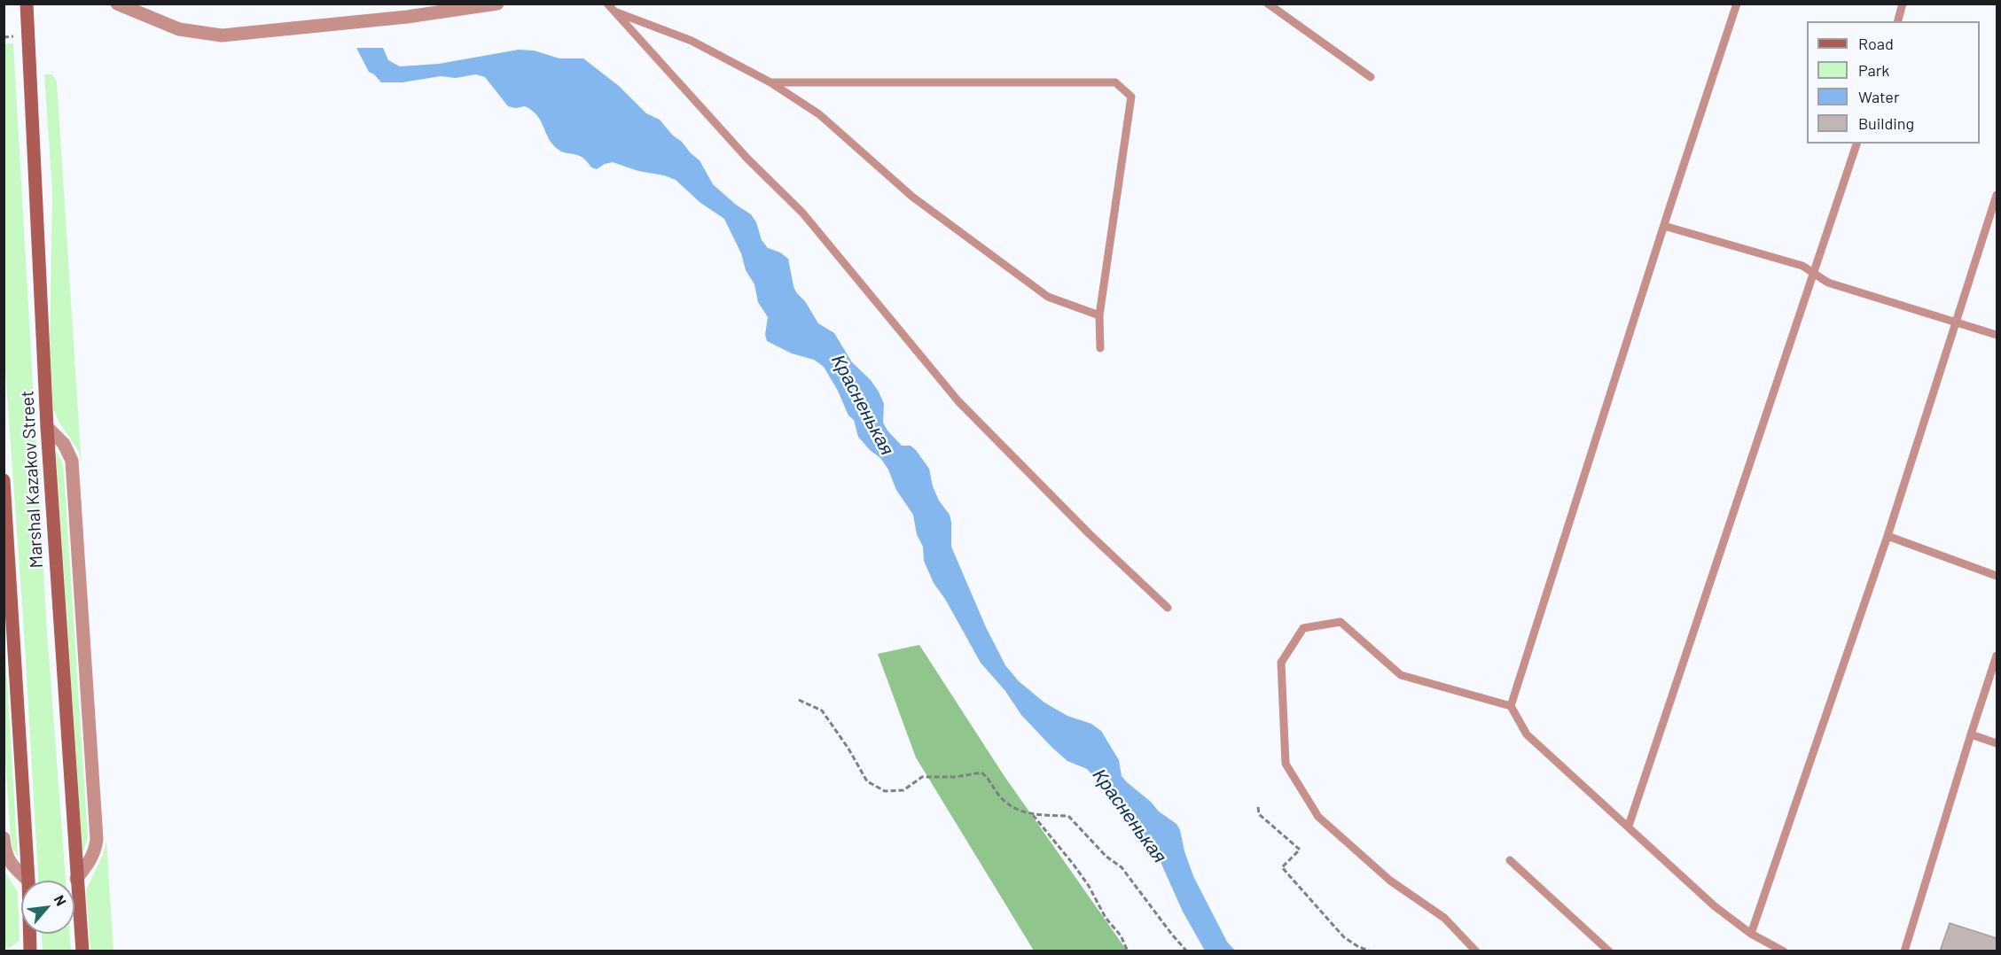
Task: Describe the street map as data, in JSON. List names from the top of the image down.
{
  "streets": {
    "main road": ["Marshal Kazakov Street"]
  },
  "water": ["Красненькая"],
  "legend": [
    "Road",
    "Park",
    "Water",
    "Building"
  ],
  "north": "top right"
}
